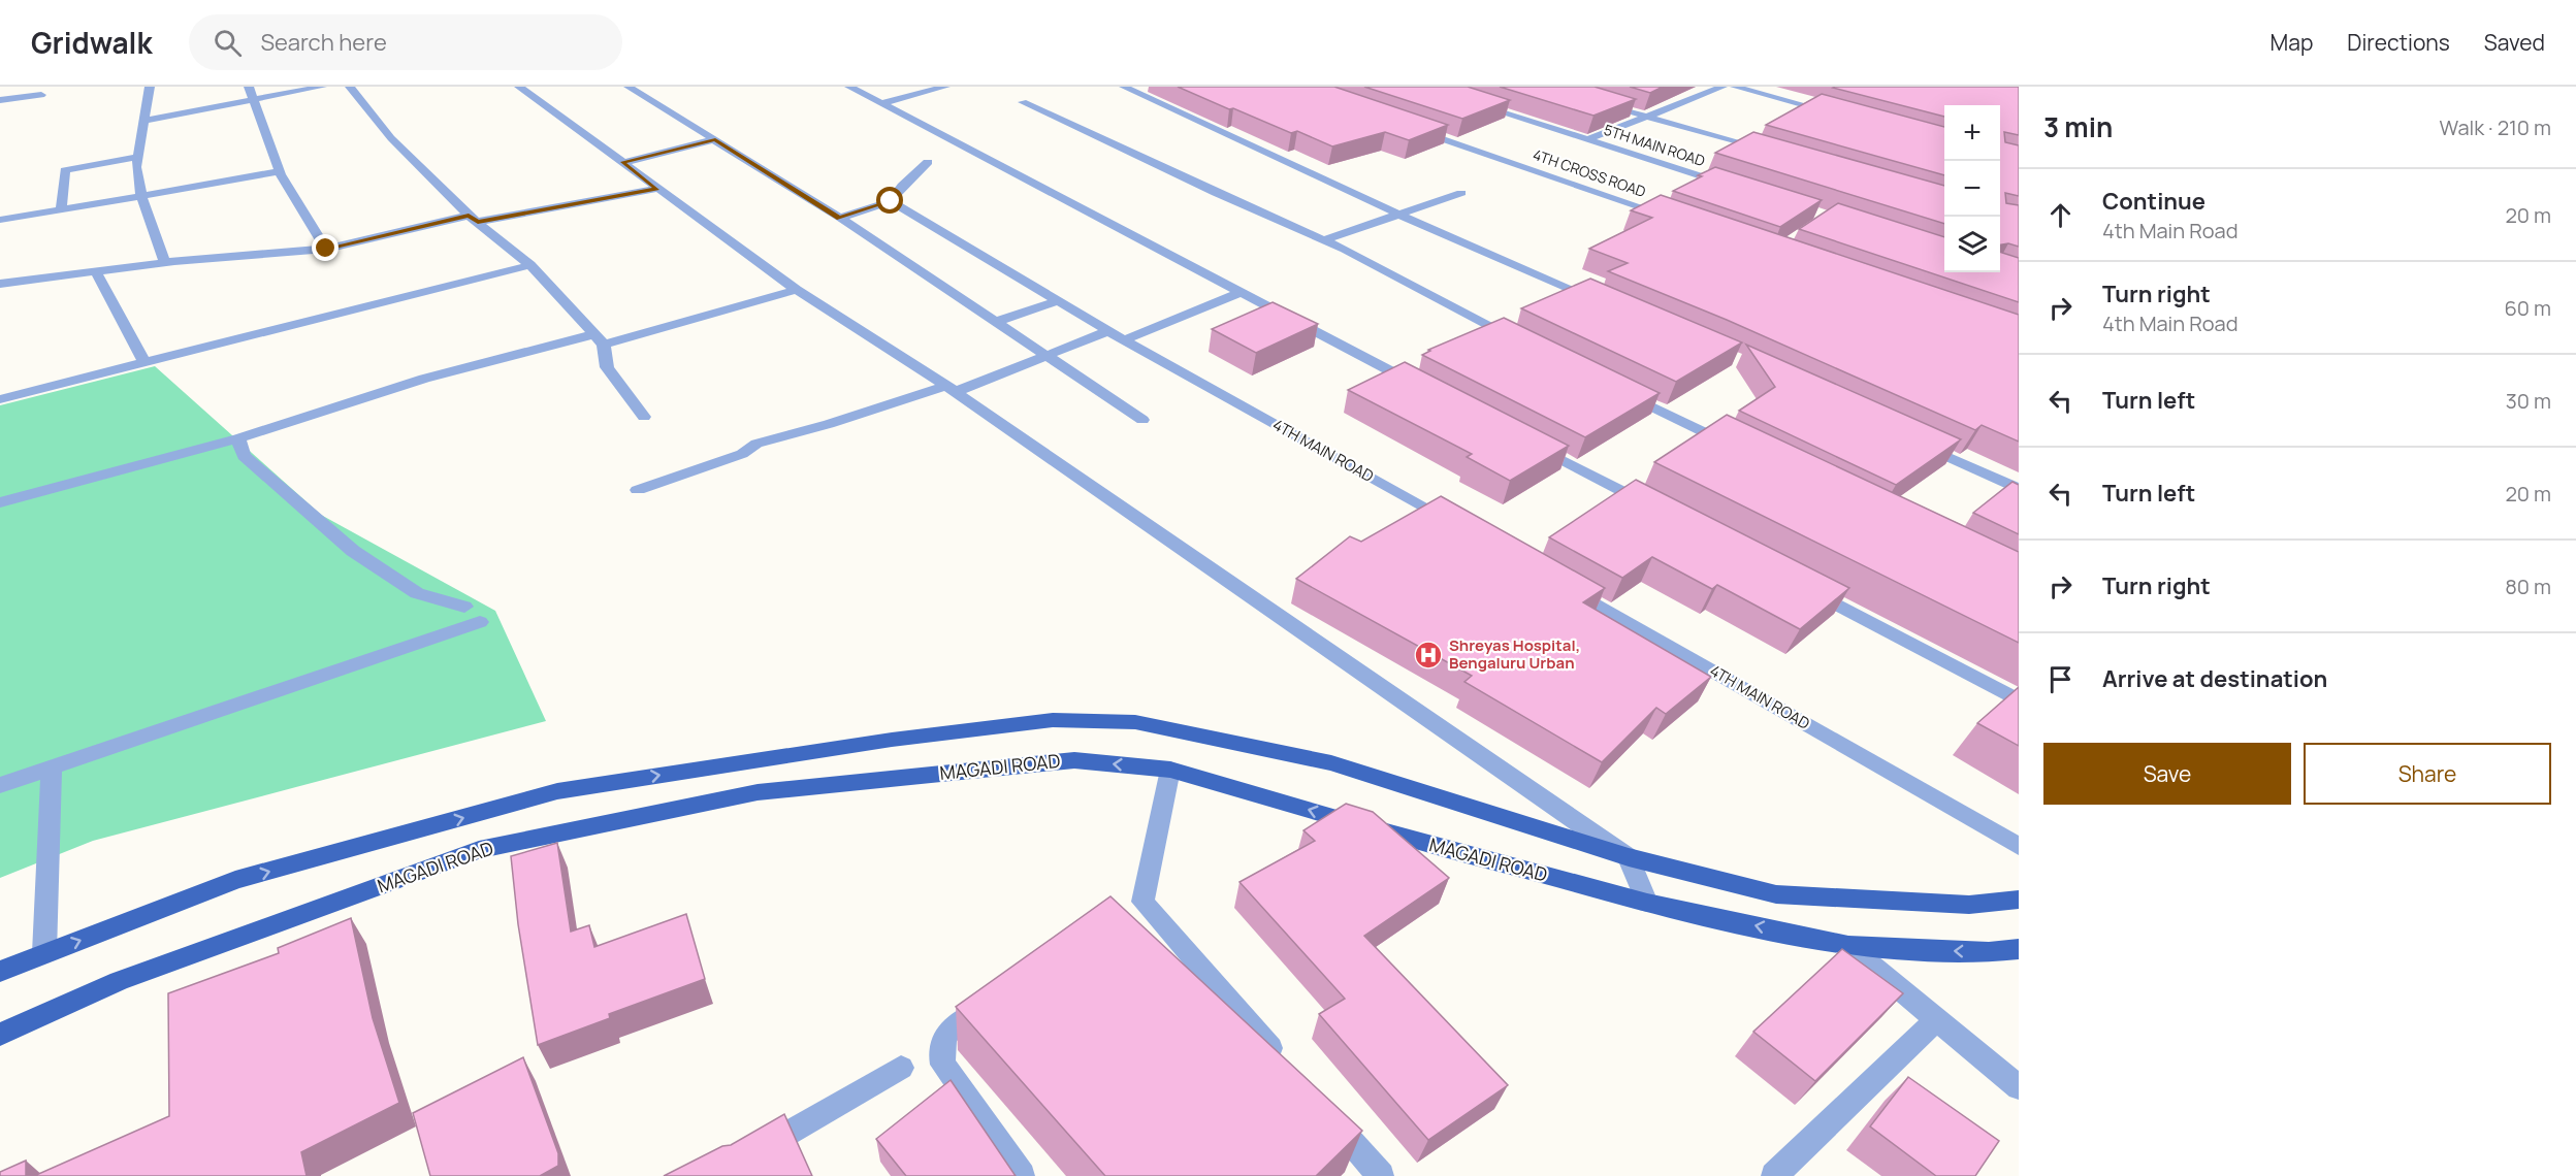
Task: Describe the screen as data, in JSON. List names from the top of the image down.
{
  "streets": {
    "main road": ["MAGADI ROAD"],
    "street": ["5TH MAIN ROAD", "4TH CROSS ROAD", "4TH MAIN ROAD"]
  },
  "places": {
    "hospital": ["Shreyas Hospital, Bengaluru Urban"]
  },
  "page": {
    "header": "Gridwalk",
    "search": "Search here",
    "nav": ["Map", "Directions", "Saved"],
    "heading": ["3 min", "Walk · 210 m"],
    "map_buttons": ["+", "−"],
    "list": [
      ["Continue", "4th Main Road", "20 m"],
      ["Turn right", "4th Main Road", "60 m"],
      ["Turn left", "30 m"],
      ["Turn left", "20 m"],
      ["Turn right", "80 m"],
      "Arrive at destination"
    ],
    "buttons": ["Save", "Share"]
  }
}
